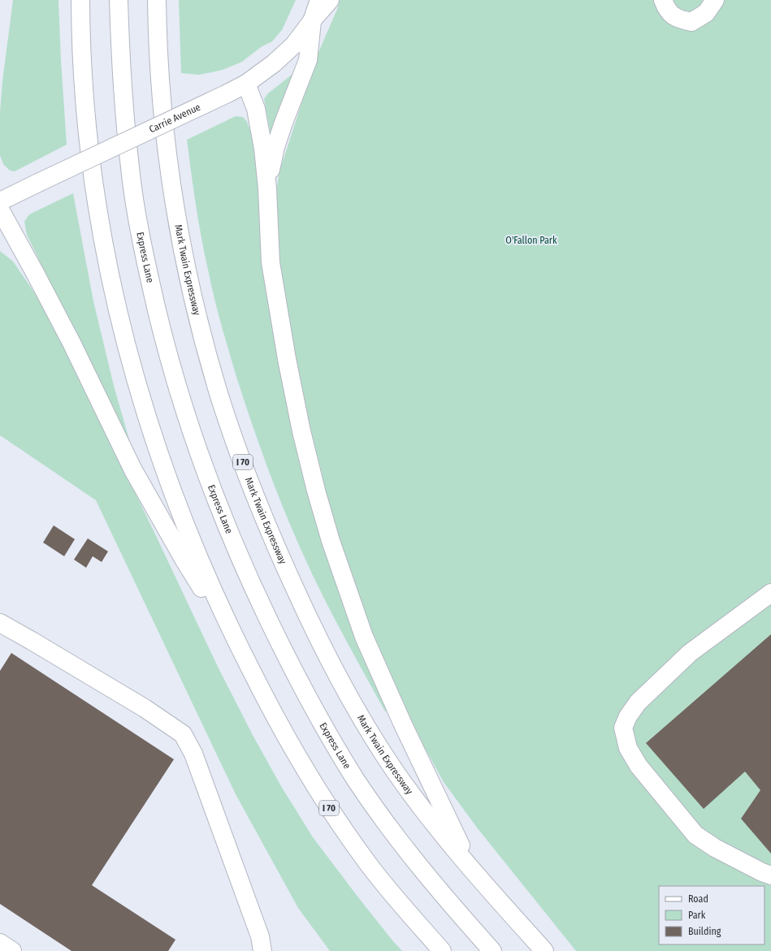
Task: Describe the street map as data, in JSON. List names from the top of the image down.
{
  "streets": {
    "main road": [
      "Carrie Avenue",
      "Express Lane",
      "Mark Twain Expressway",
      "I 70"
    ]
  },
  "parks": ["O'Fallon Park"],
  "legend": ["Road", "Park", "Building"]
}
